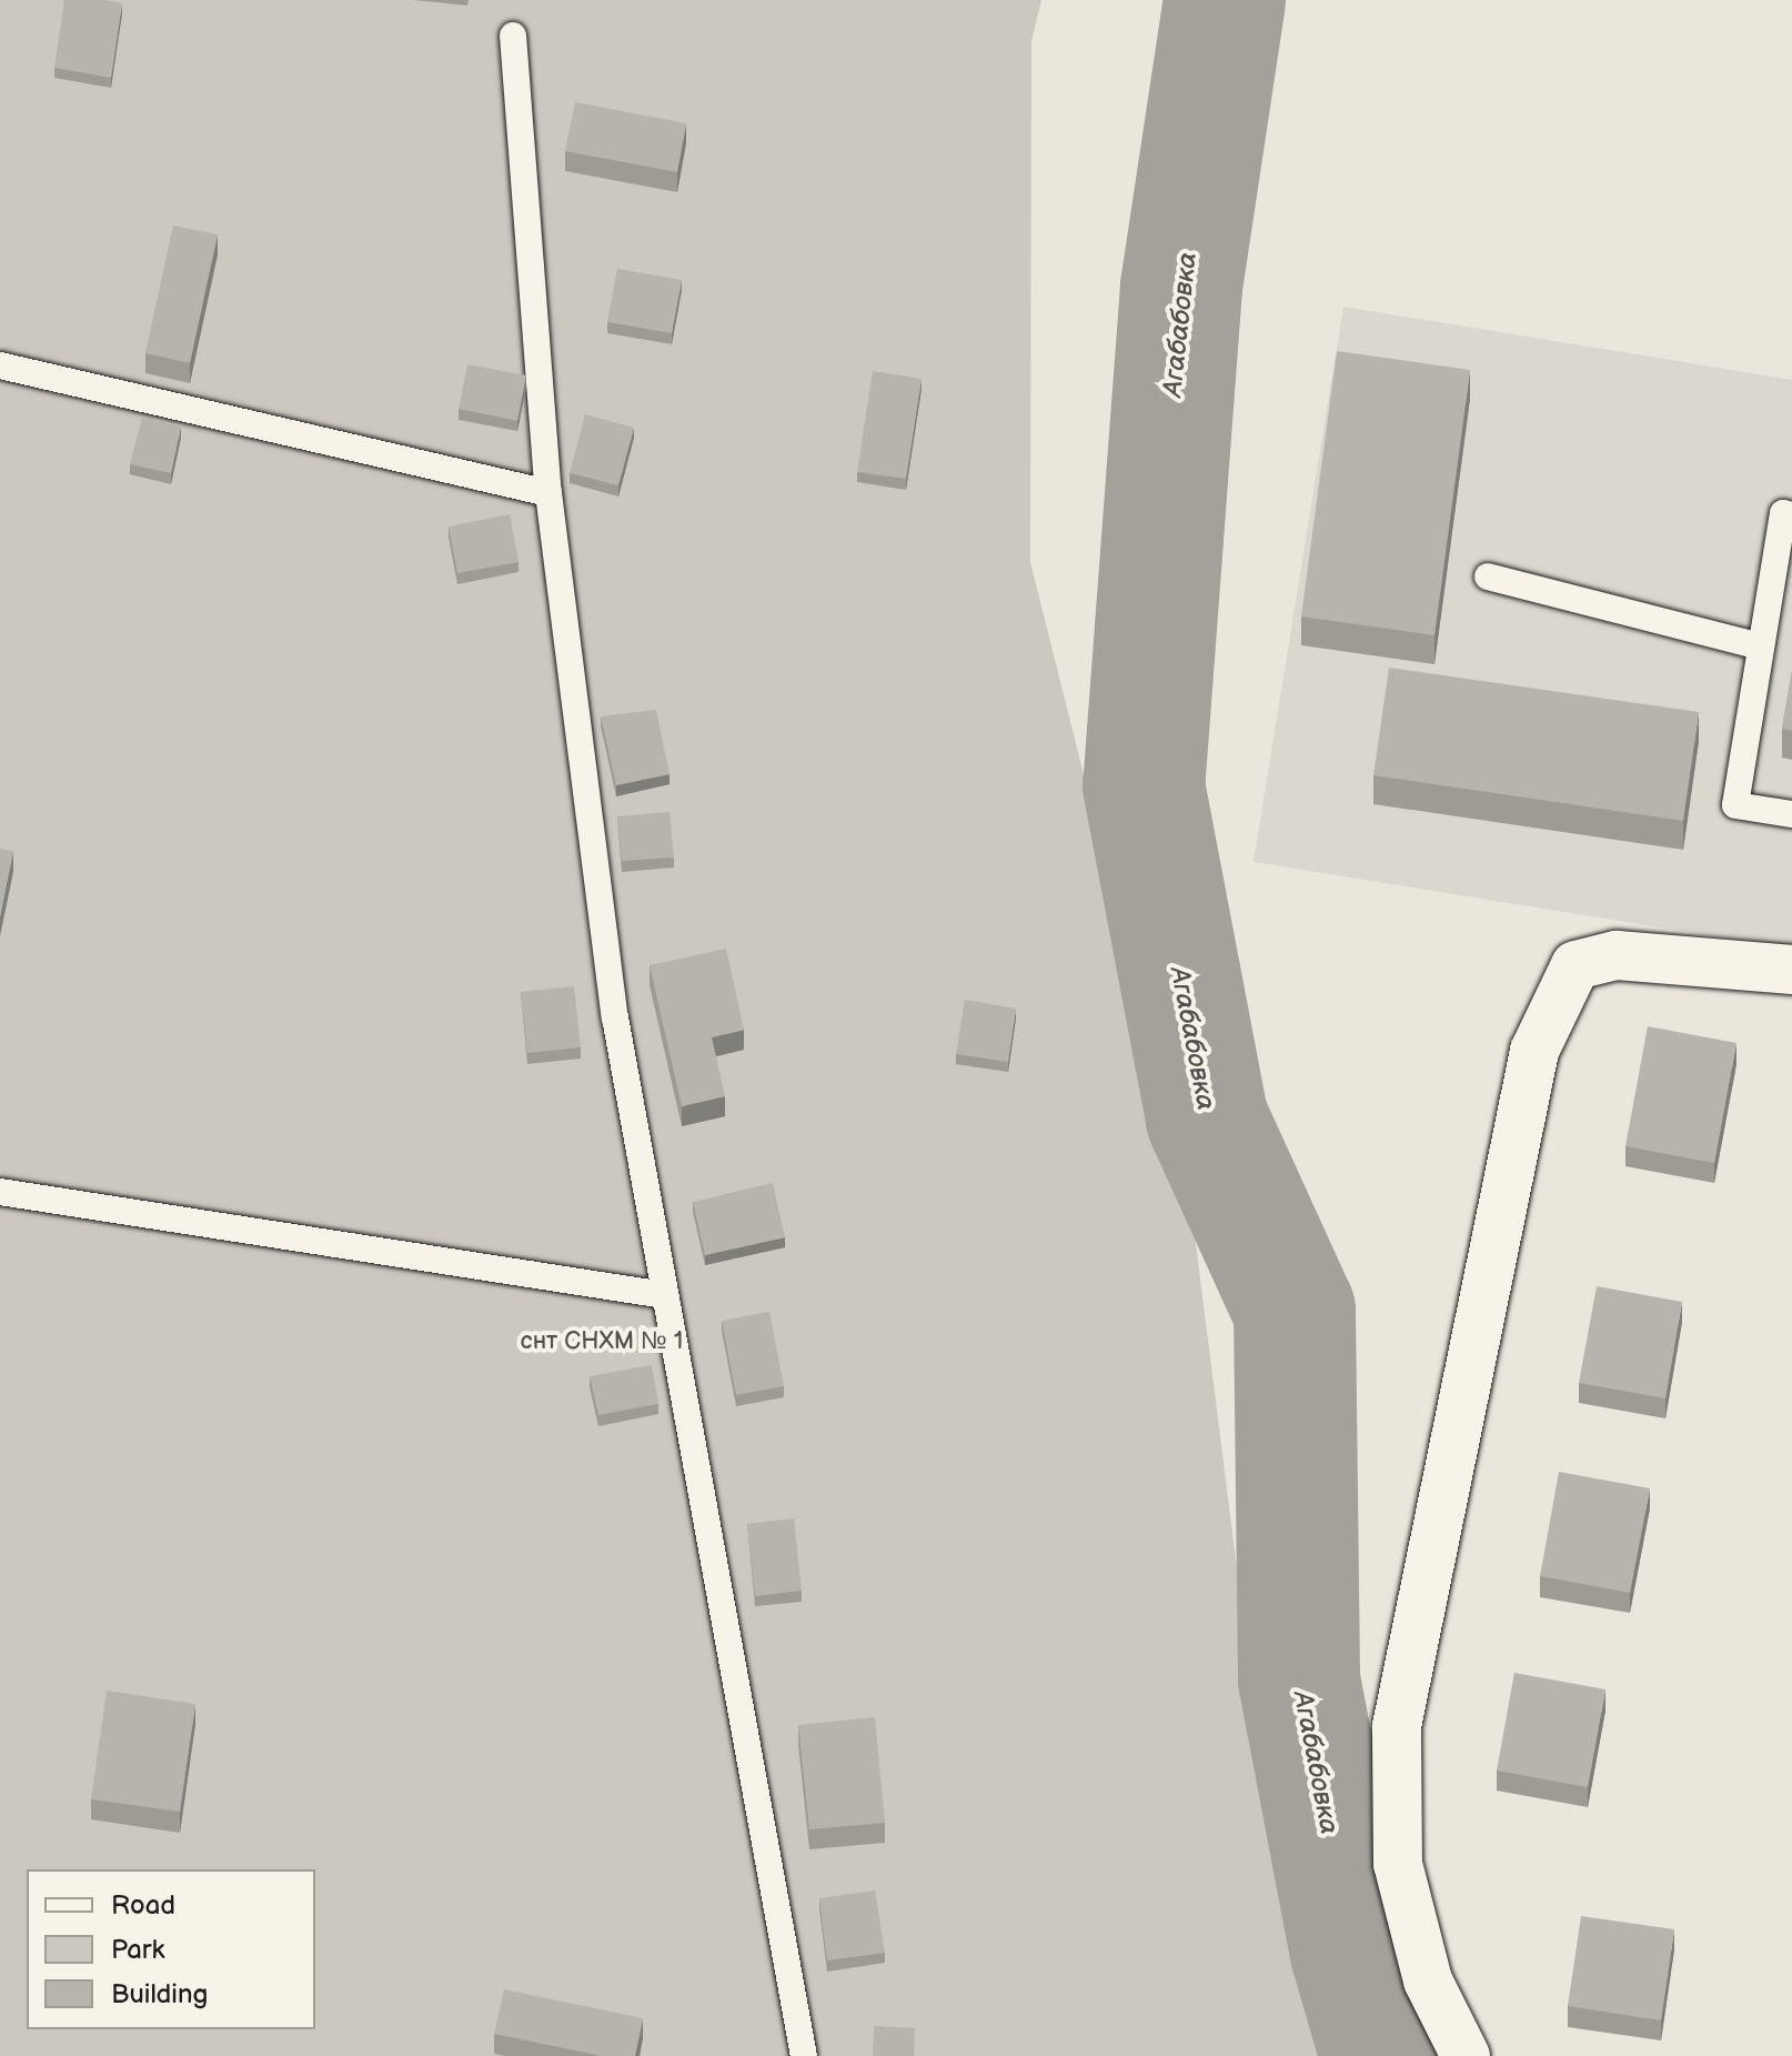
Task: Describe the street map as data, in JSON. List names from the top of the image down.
{
  "water": ["Агабабовка"],
  "parks": ["снт СНХМ № 1"],
  "legend": ["Road", "Park", "Building"]
}
